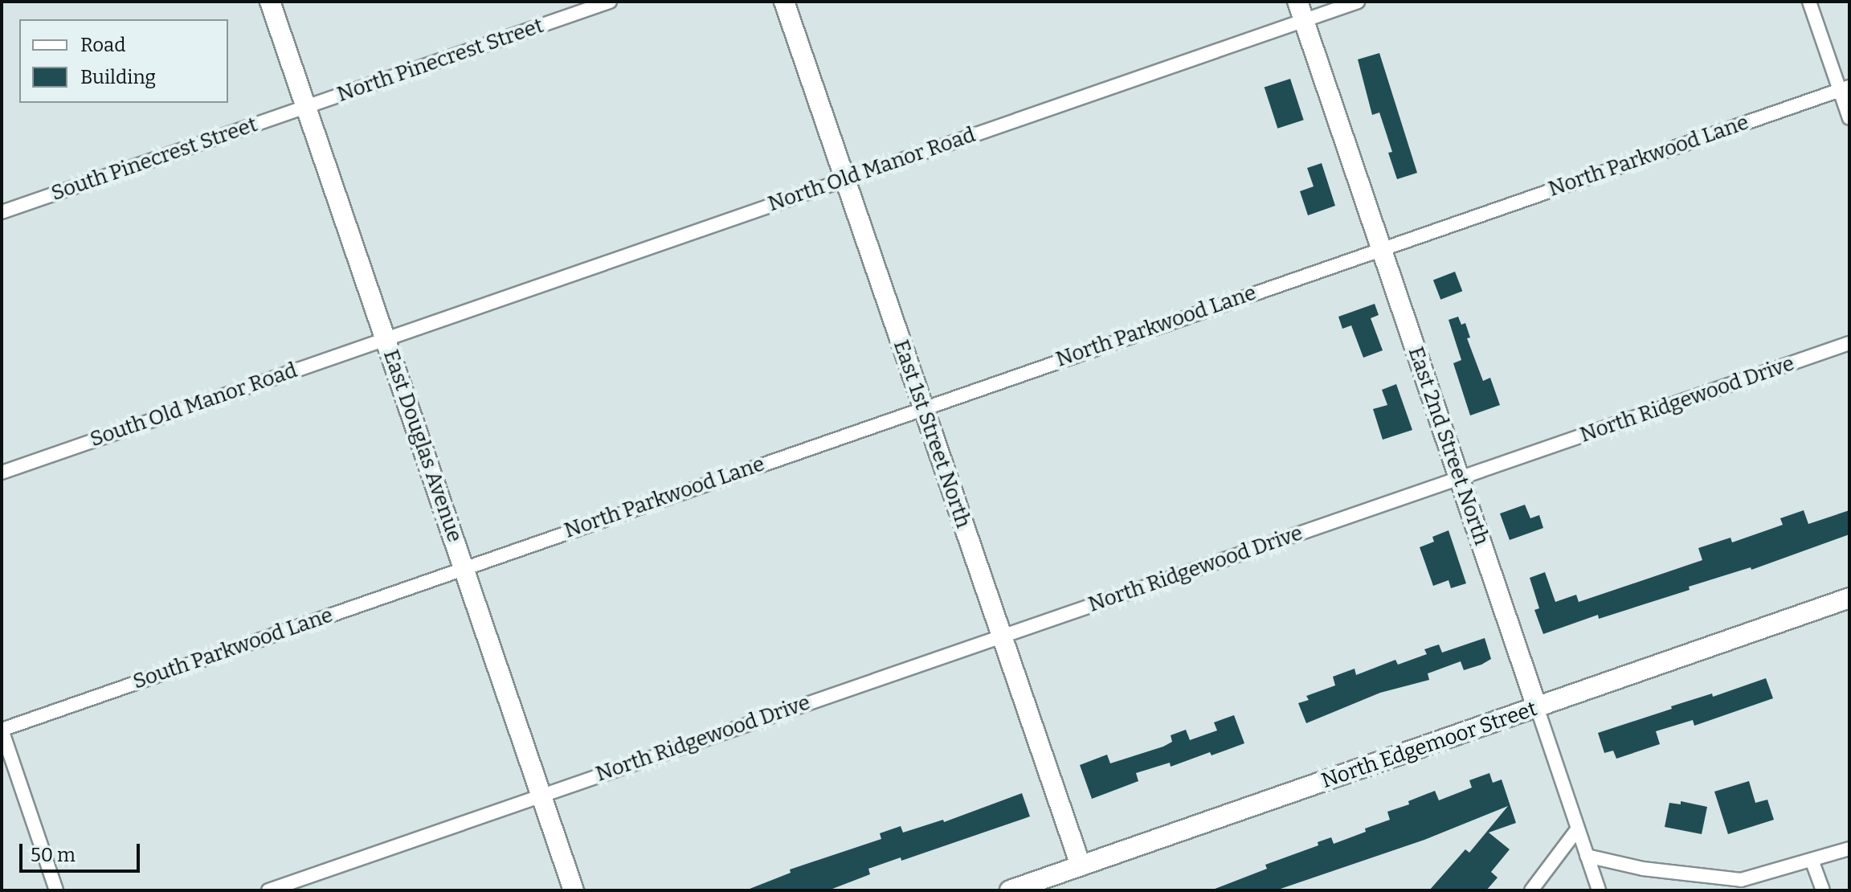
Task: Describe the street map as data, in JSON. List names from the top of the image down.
{
  "streets": {
    "street": [
      "North Pinecrest Street",
      "North Parkwood Lane",
      "South Pinecrest Street",
      "North Old Manor Road",
      "North Ridgewood Drive",
      "South Old Manor Road",
      "East 1st Street North",
      "East Douglas Avenue",
      "East 2nd Street North",
      "South Parkwood Lane",
      "North Edgemoor Street"
    ]
  },
  "crossings": [
    ["North Pinecrest Street", "South Pinecrest Street"],
    ["North Pinecrest Street", "East Douglas Avenue"],
    ["North Parkwood Lane", "East 1st Street North"],
    ["North Parkwood Lane", "East Douglas Avenue"],
    ["North Parkwood Lane", "East 2nd Street North"],
    ["North Parkwood Lane", "South Parkwood Lane"],
    ["South Pinecrest Street", "East Douglas Avenue"],
    ["North Old Manor Road", "South Old Manor Road"],
    ["North Old Manor Road", "East 1st Street North"],
    ["North Old Manor Road", "East Douglas Avenue"],
    ["North Old Manor Road", "East 2nd Street North"],
    ["North Ridgewood Drive", "East 1st Street North"],
    ["North Ridgewood Drive", "East Douglas Avenue"],
    ["North Ridgewood Drive", "East 2nd Street North"],
    ["South Old Manor Road", "East Douglas Avenue"],
    ["East 1st Street North", "North Edgemoor Street"],
    ["East Douglas Avenue", "South Parkwood Lane"],
    ["East 2nd Street North", "North Edgemoor Street"]
  ],
  "legend": ["Road", "Building"],
  "scale_bar": "50 m"
}
